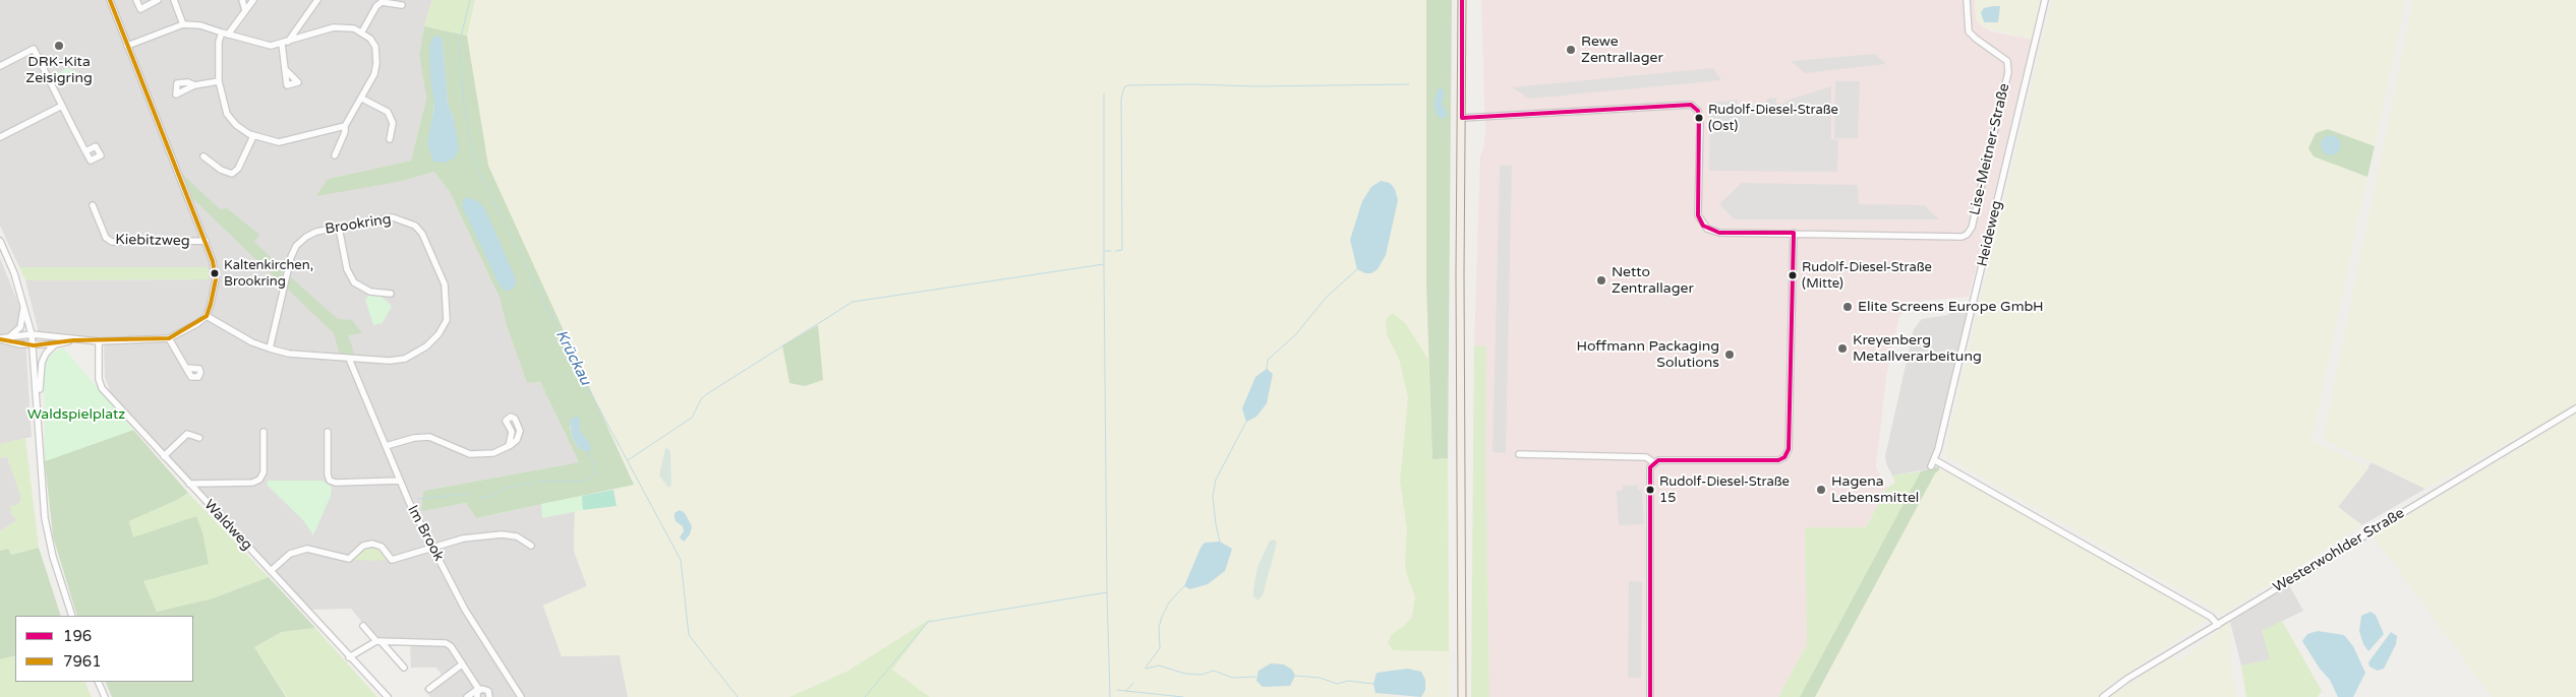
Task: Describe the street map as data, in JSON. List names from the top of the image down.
{
  "streets": {
    "street": [
      "Lise-Meitner-Straße",
      "Brookring",
      "Heideweg",
      "Kiebitzweg",
      "Waldweg",
      "Im Brook",
      "Westerwohlder Straße"
    ]
  },
  "crossings": [
    ["Brookring", "Im Brook"]
  ],
  "water": ["Krückau"],
  "parks": ["Waldspielplatz"],
  "places": [
    "DRK-Kita Zeisigring",
    "Rewe Zentrallager",
    "Rudolf-Diesel-Straße (Ost)",
    "Kaltenkirchen, Brookring",
    "Rudolf-Diesel-Straße (Mitte)",
    "Netto Zentrallager",
    "Elite Screens Europe GmbH",
    "Kreyenberg Metallverarbeitung",
    "Hoffmann Packaging Solutions",
    "Rudolf-Diesel-Straße 15",
    "Hagena Lebensmittel"
  ],
  "lines": ["transit line 196", "transit line 7961"],
  "legend": ["196", "7961"]
}
